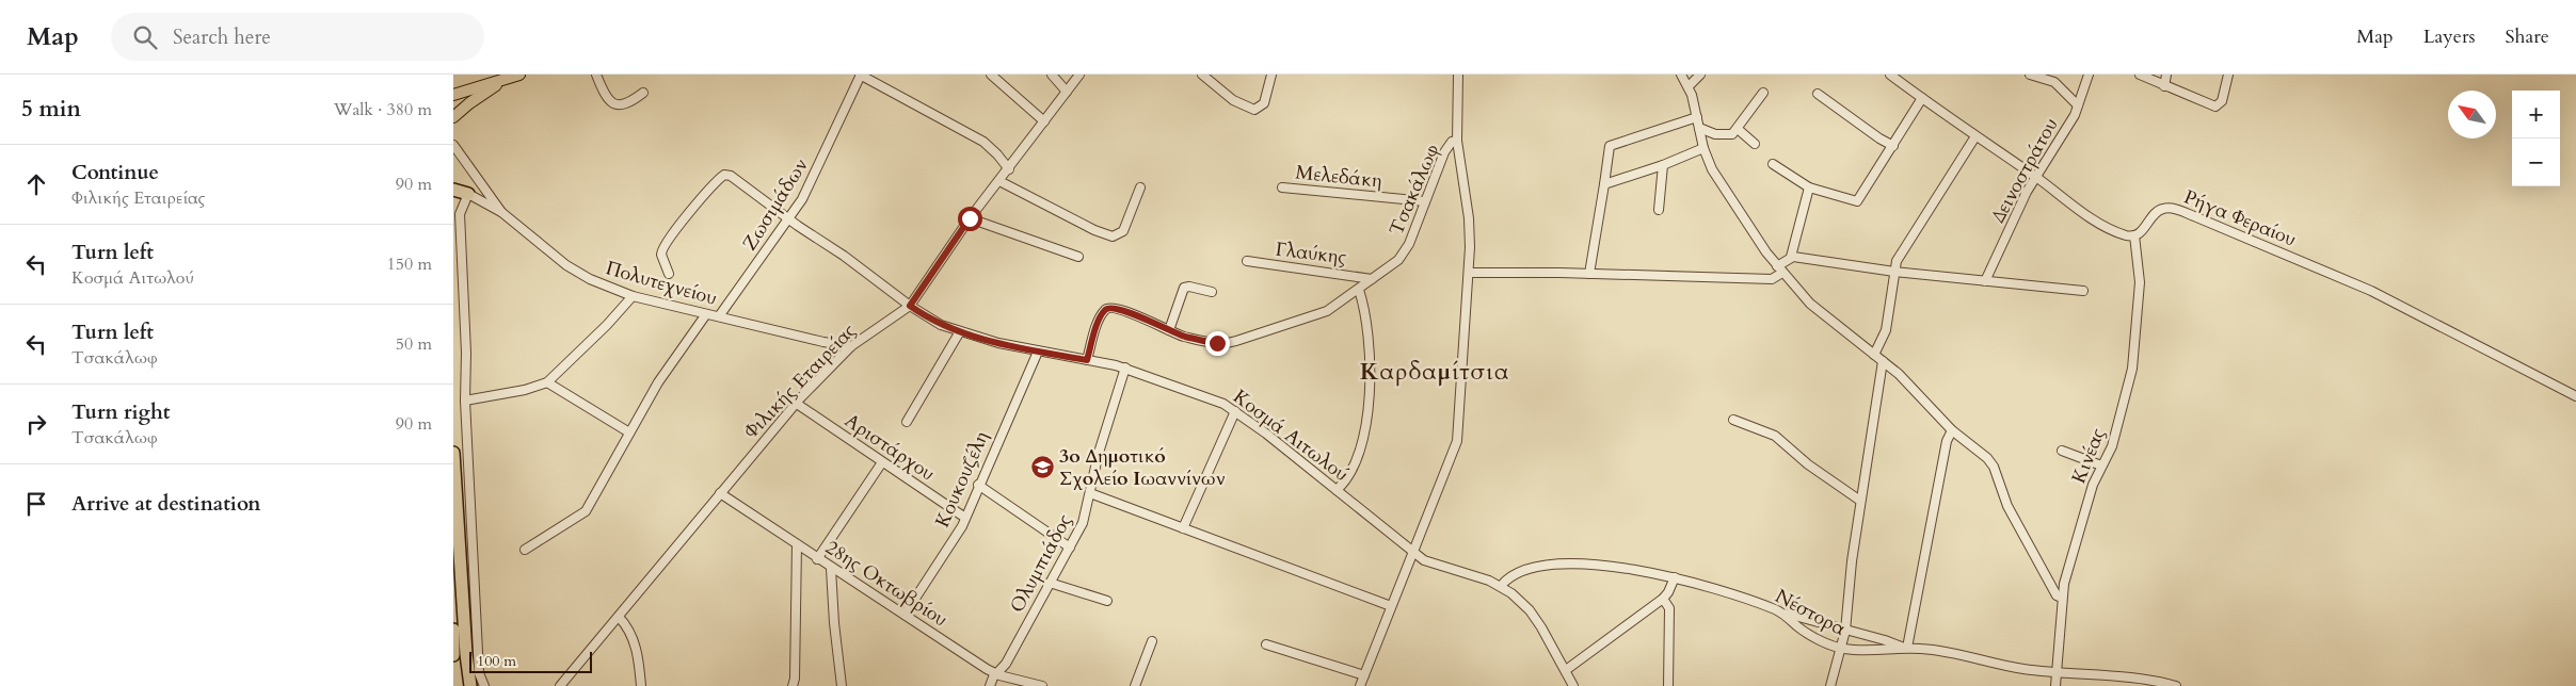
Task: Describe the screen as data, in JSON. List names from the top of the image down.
{
  "streets": {
    "street": [
      "Δεινοστράτου",
      "Μελεδάκη",
      "Τσακάλωφ",
      "Ζωσιμάδων",
      "Ρήγα Φεραίου",
      "Γλαύκης",
      "Πολυτεχνείου",
      "Φιλικής Εταιρείας",
      "Κοσμά Αιτωλού",
      "Αριστάρχου",
      "Κινέας",
      "Κουκουζέλη",
      "Ολυμπιάδος",
      "28ης Οκτωβρίου",
      "Νέστορα"
    ]
  },
  "crossings": [
    ["Μελεδάκη", "Τσακάλωφ"],
    ["Τσακάλωφ", "Γλαύκης"],
    ["Τσακάλωφ", "Κοσμά Αιτωλού"],
    ["Ζωσιμάδων", "Πολυτεχνείου"],
    ["Ζωσιμάδων", "Κοσμά Αιτωλού"],
    ["Ρήγα Φεραίου", "Κινέας"],
    ["Πολυτεχνείου", "Φιλικής Εταιρείας"],
    ["Φιλικής Εταιρείας", "Κοσμά Αιτωλού"],
    ["Φιλικής Εταιρείας", "Αριστάρχου"],
    ["Φιλικής Εταιρείας", "28ης Οκτωβρίου"],
    ["Κοσμά Αιτωλού", "Κουκουζέλη"],
    ["Κοσμά Αιτωλού", "Ολυμπιάδος"],
    ["Κοσμά Αιτωλού", "Νέστορα"],
    ["Αριστάρχου", "Κουκουζέλη"],
    ["Κινέας", "Νέστορα"],
    ["Κουκουζέλη", "28ης Οκτωβρίου"],
    ["Ολυμπιάδος", "28ης Οκτωβρίου"]
  ],
  "districts": ["Καρδαμίτσια"],
  "places": {
    "school or university": ["3ο Δημοτικό Σχολείο Ιωαννίνων"]
  },
  "scale_bar": "100 m",
  "north": "top left",
  "page": {
    "header": "Map",
    "search": "Search here",
    "nav": ["Map", "Layers", "Share"],
    "heading": ["5 min", "Walk · 380 m"],
    "map_buttons": ["+", "−"],
    "list": [
      ["Continue", "Φιλικής Εταιρείας", "90 m"],
      ["Turn left", "Κοσμά Αιτωλού", "150 m"],
      ["Turn left", "Τσακάλωφ", "50 m"],
      ["Turn right", "Τσακάλωφ", "90 m"],
      "Arrive at destination"
    ],
    "scale": "100 m"
  }
}
